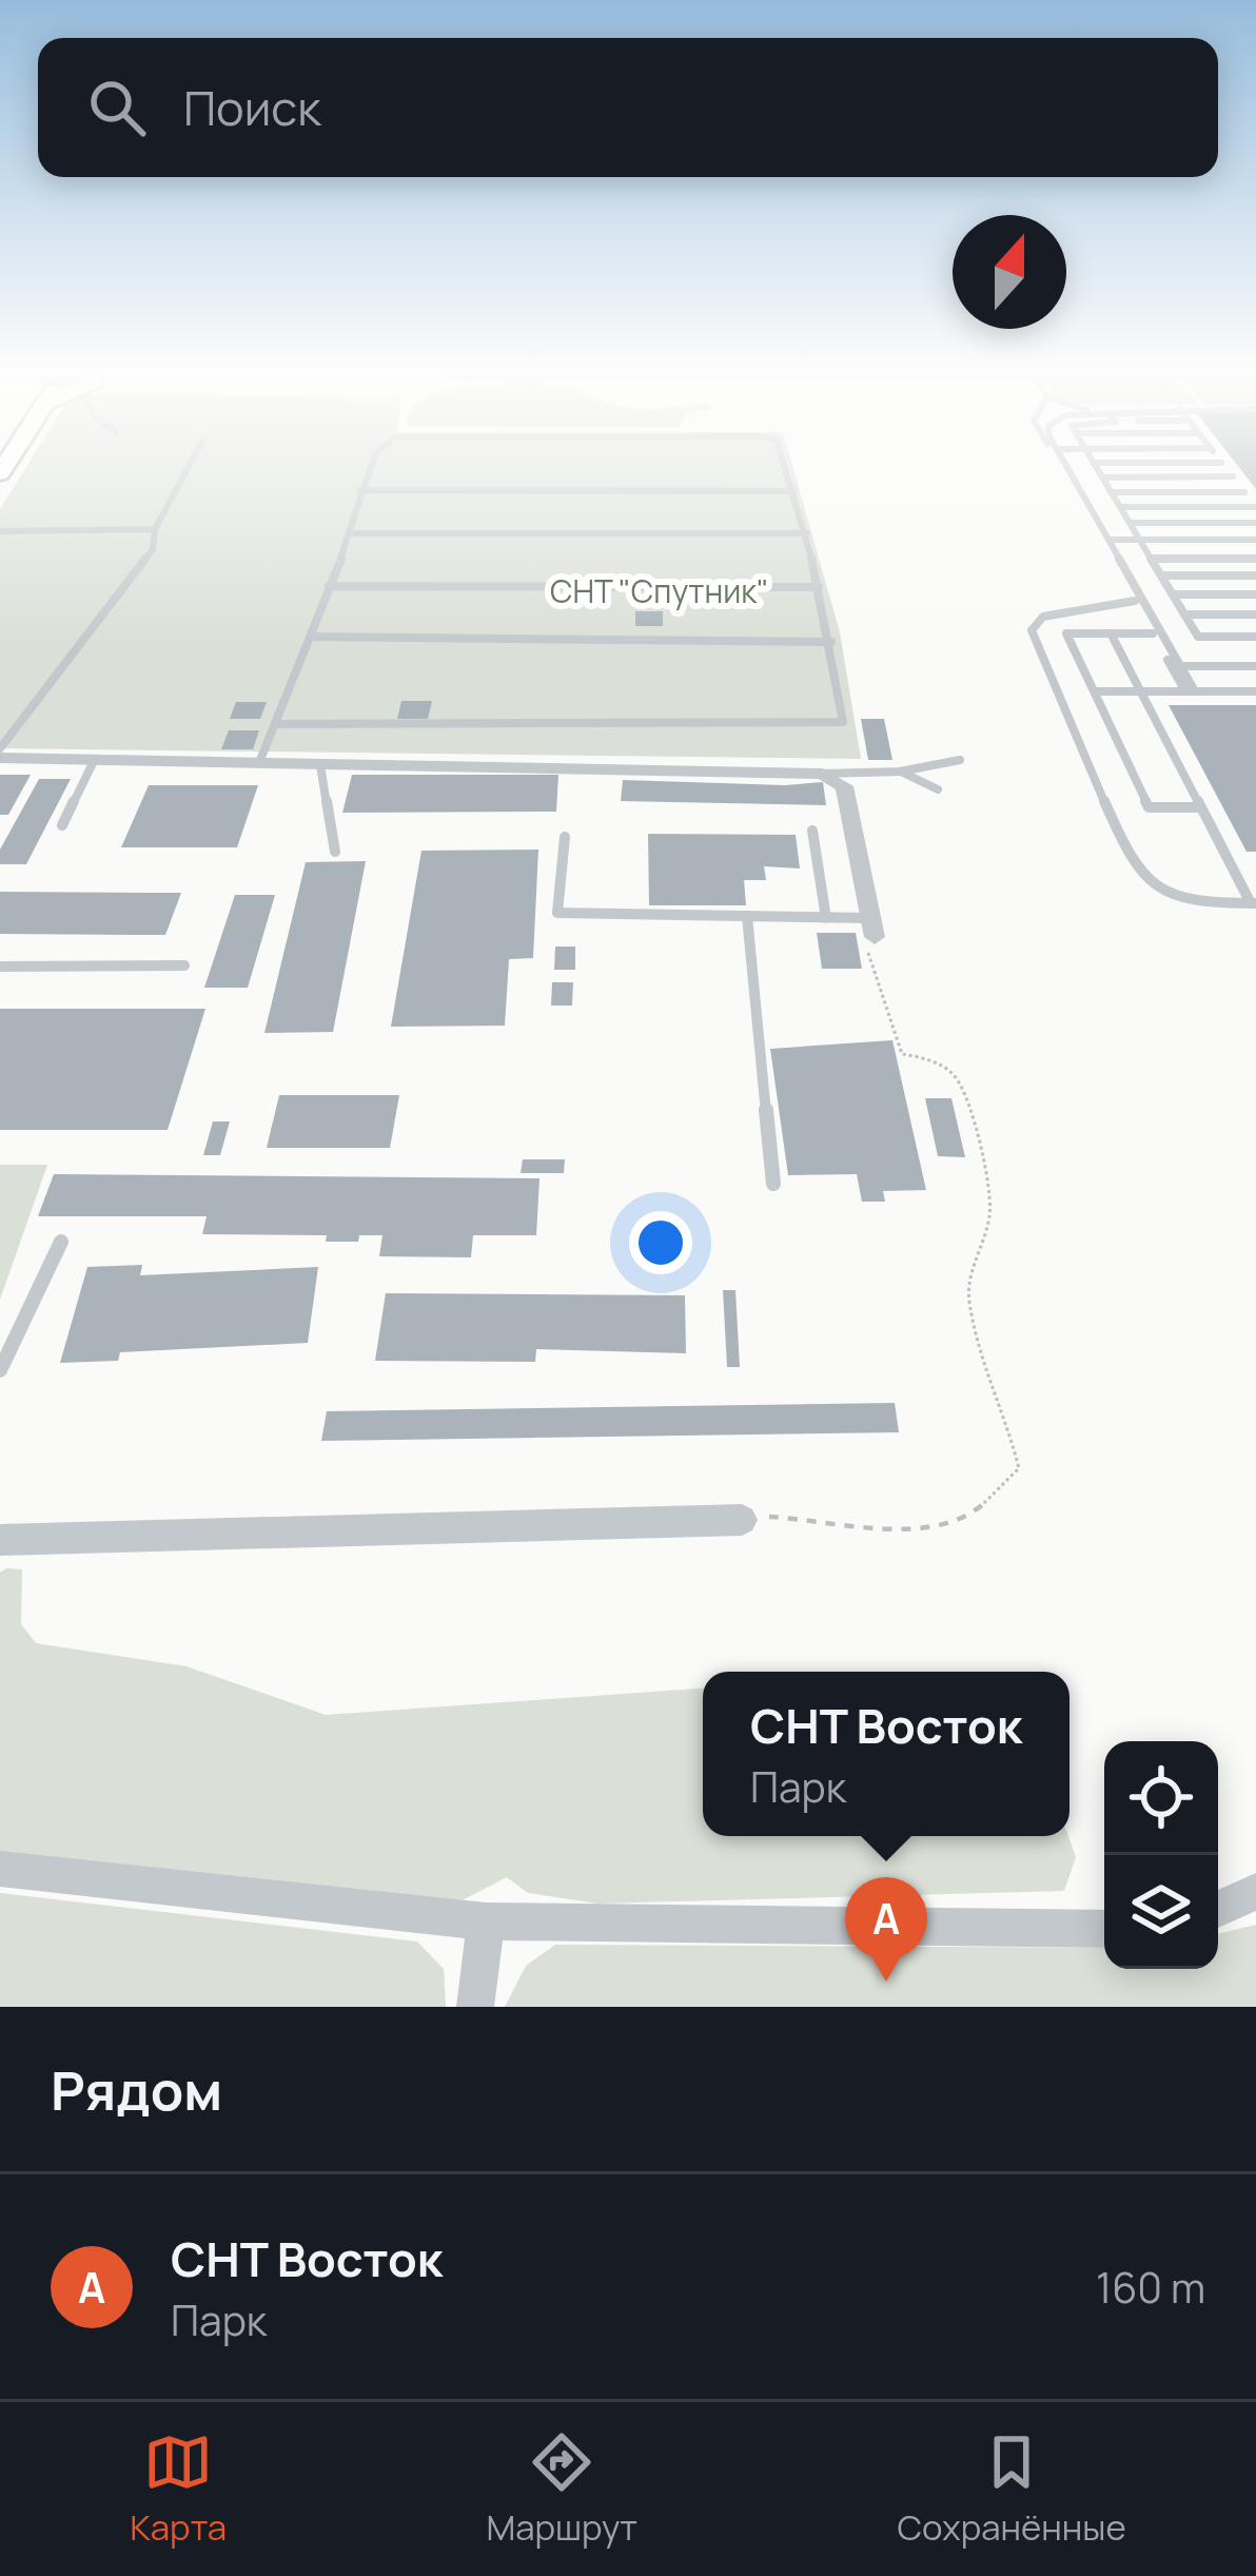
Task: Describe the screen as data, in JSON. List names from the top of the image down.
{
  "parks": ["СНТ \"Спутник\""],
  "north": "top",
  "page": {
    "search": "Поиск",
    "popup": ["СНТ Восток", "Парк"],
    "pins": "A",
    "heading": "Рядом",
    "list": [
      {
        "mark": "A",
        "name": "СНТ Восток",
        "note": "Парк",
        "value": "160 m"
      }
    ],
    "nav": ["Карта", "Маршрут", "Сохранённые"]
  }
}
